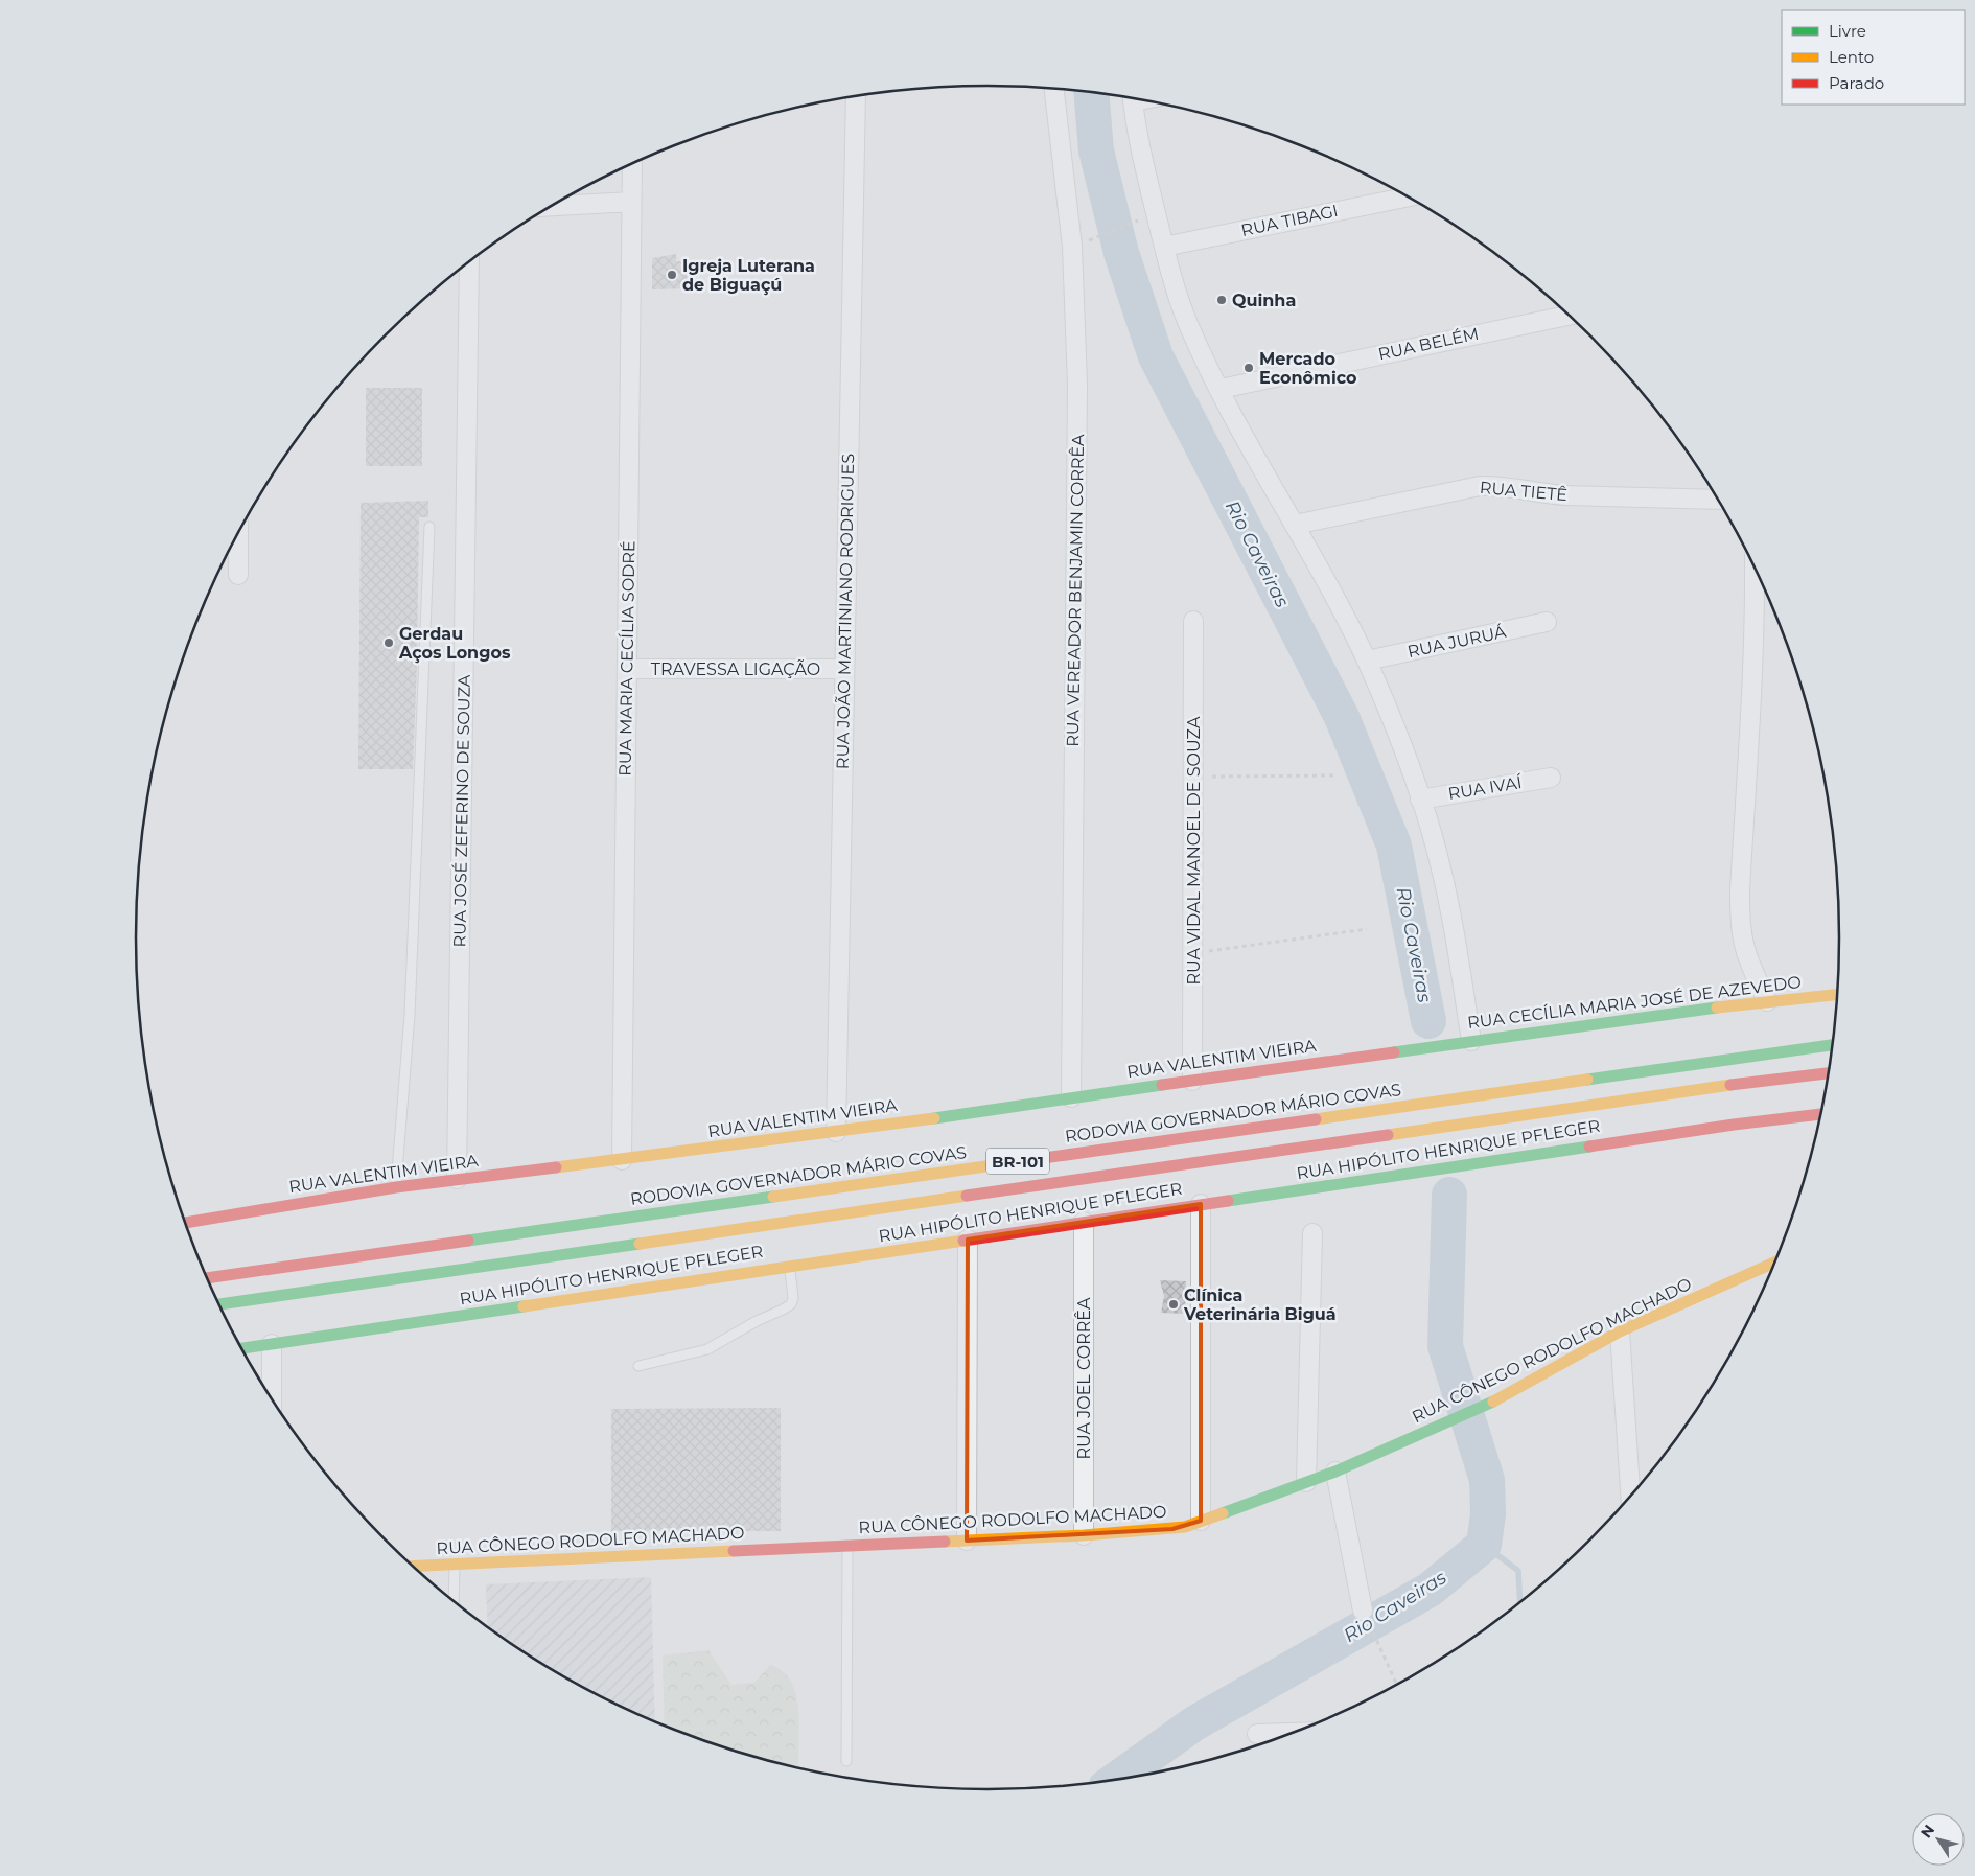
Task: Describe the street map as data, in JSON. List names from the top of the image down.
{
  "streets": {
    "main road": [
      "RUA CECÍLIA MARIA JOSÉ DE AZEVEDO",
      "RUA VALENTIM VIEIRA",
      "RODOVIA GOVERNADOR MÁRIO COVAS",
      "RUA HIPÓLITO HENRIQUE PFLEGER",
      "BR-101",
      "RUA CÔNEGO RODOLFO MACHADO"
    ],
    "street": [
      "RUA TIBAGI",
      "RUA BELÉM",
      "RUA TIETÊ",
      "RUA VEREADOR BENJAMIN CORRÊA",
      "RUA JOÃO MARTINIANO RODRIGUES",
      "RUA JURUÁ",
      "RUA MARIA CECÍLIA SODRÉ",
      "TRAVESSA LIGAÇÃO",
      "RUA IVAÍ",
      "RUA JOSÉ ZEFERINO DE SOUZA",
      "RUA VIDAL MANOEL DE SOUZA",
      "RUA JOEL CORRÊA"
    ]
  },
  "crossings": [
    ["RUA VEREADOR BENJAMIN CORRÊA", "RUA VALENTIM VIEIRA"],
    ["RUA JOÃO MARTINIANO RODRIGUES", "TRAVESSA LIGAÇÃO"],
    ["RUA JOÃO MARTINIANO RODRIGUES", "RUA VALENTIM VIEIRA"],
    ["RUA MARIA CECÍLIA SODRÉ", "TRAVESSA LIGAÇÃO"],
    ["RUA MARIA CECÍLIA SODRÉ", "RUA VALENTIM VIEIRA"],
    ["RUA JOSÉ ZEFERINO DE SOUZA", "RUA VALENTIM VIEIRA"],
    ["RUA VIDAL MANOEL DE SOUZA", "RUA VALENTIM VIEIRA"],
    ["RUA CECÍLIA MARIA JOSÉ DE AZEVEDO", "RUA VALENTIM VIEIRA"],
    ["RUA HIPÓLITO HENRIQUE PFLEGER", "RUA JOEL CORRÊA"],
    ["RUA CÔNEGO RODOLFO MACHADO", "RUA JOEL CORRÊA"]
  ],
  "water": ["Rio Caveiras"],
  "places": [
    "Igreja Luterana de Biguaçú",
    "Quinha",
    "Mercado Econômico",
    "Gerdau Aços Longos",
    "Clínica Veterinária Biguá"
  ],
  "legend": ["Livre", "Lento", "Parado"],
  "north": "top left"
}
